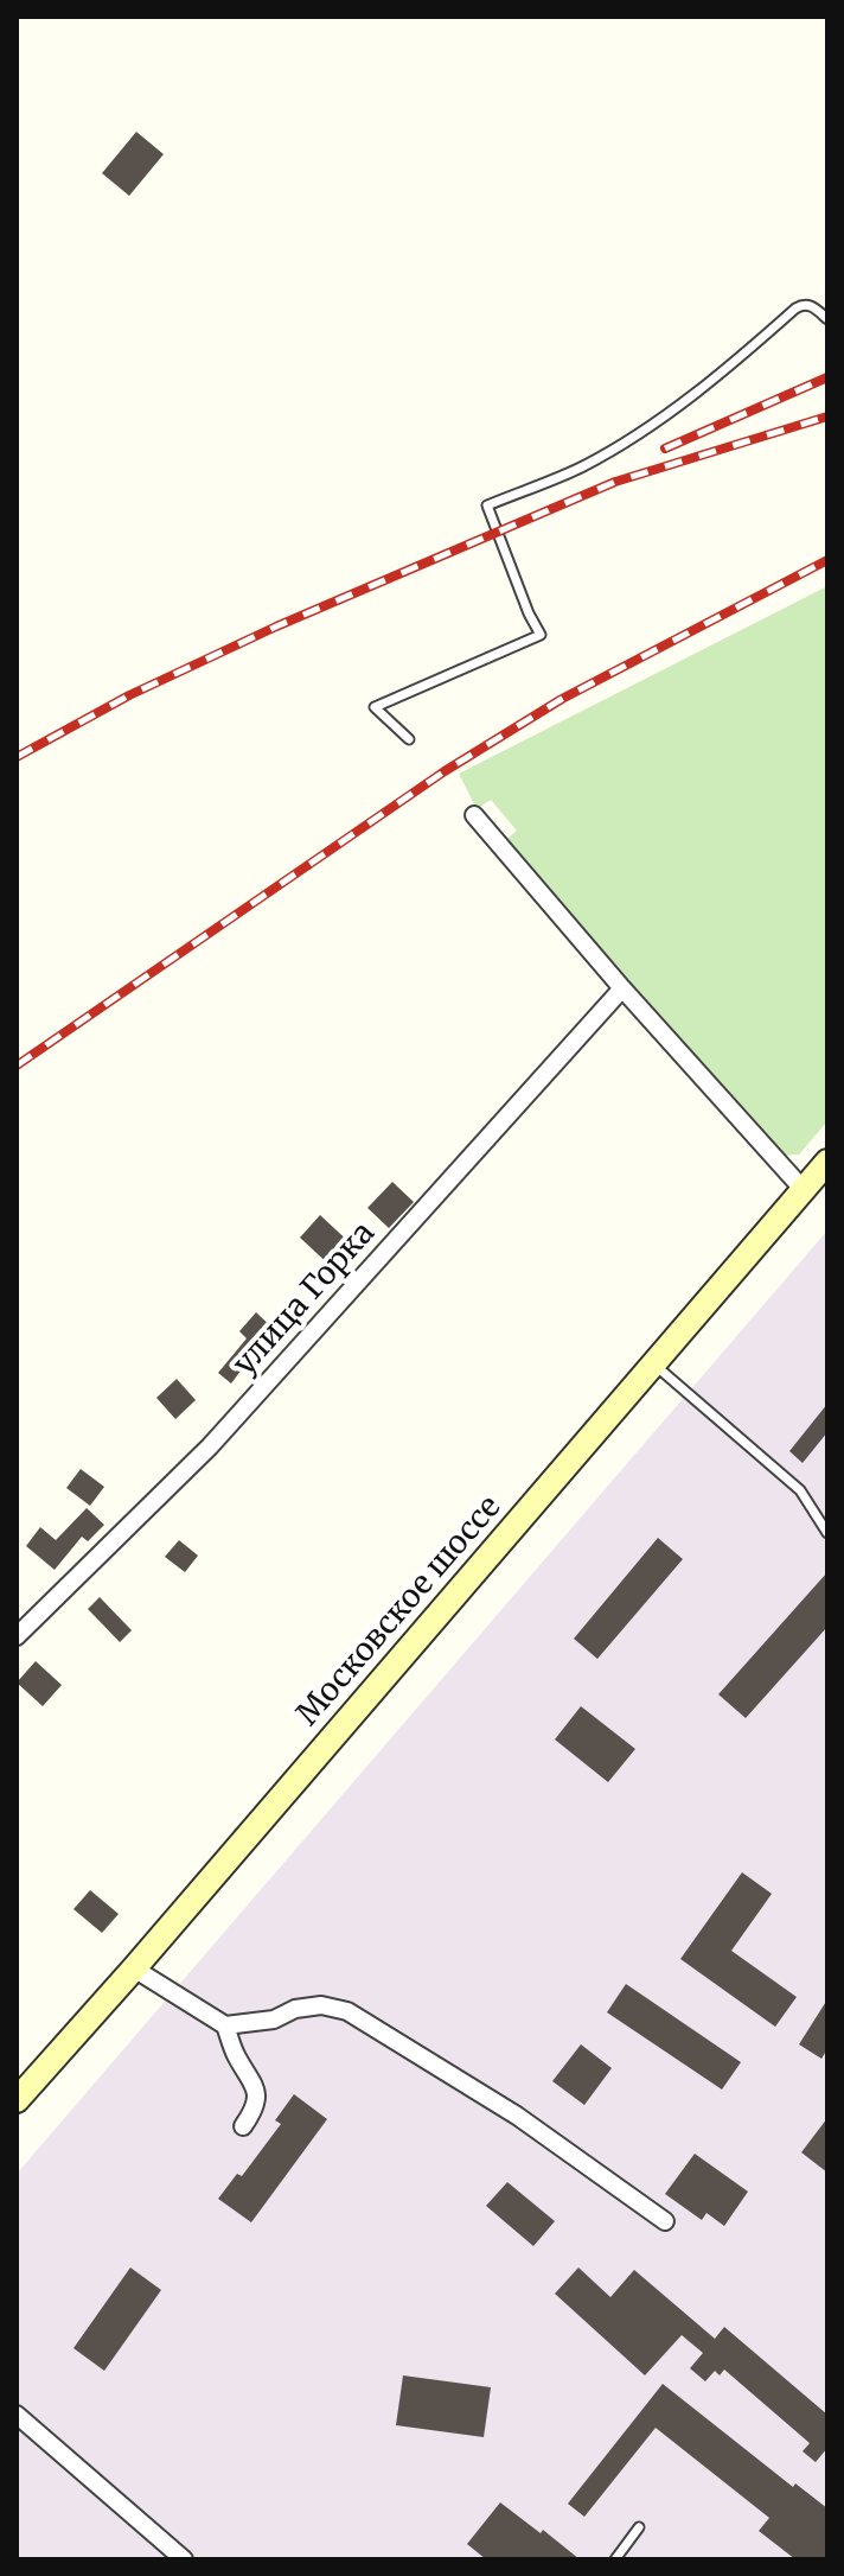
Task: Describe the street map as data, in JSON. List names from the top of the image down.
{
  "streets": {
    "main road": ["Московское шоссе"],
    "street": ["улица Горка"]
  }
}
